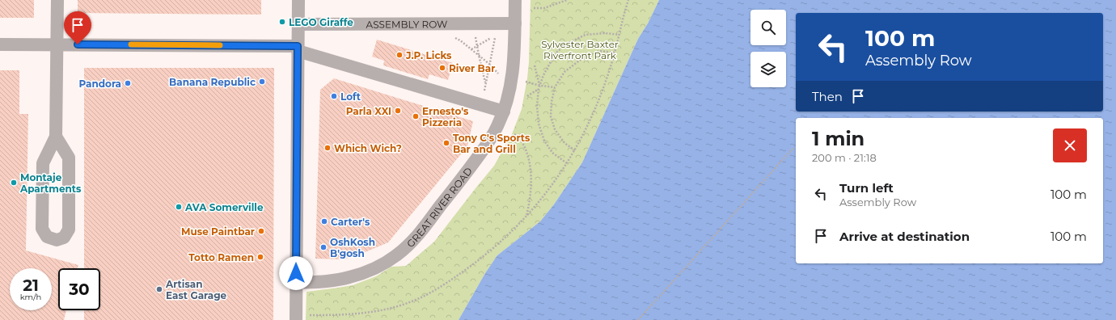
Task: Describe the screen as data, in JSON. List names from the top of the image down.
{
  "streets": {
    "street": ["ASSEMBLY ROW", "GREAT RIVER ROAD"]
  },
  "crossings": [
    ["ASSEMBLY ROW", "GREAT RIVER ROAD"]
  ],
  "parks": ["Sylvester Baxter Riverfront Park"],
  "places": [
    "LEGO Giraffe",
    "J.P. Licks",
    "River Bar",
    "Banana Republic",
    "Pandora",
    "Loft",
    "Parla XXI",
    "Ernesto's Pizzeria",
    "Tony C's Sports Bar and Grill",
    "Which Wich?",
    "Montaje Apartments",
    "AVA Somerville",
    "Carter's",
    "Muse Paintbar",
    "OshKosh B'gosh",
    "Totto Ramen",
    "Artisan East Garage"
  ],
  "page": {
    "turn": ["100 m", "Assembly Row"],
    "then": "Then",
    "heading": ["1 min", "200 m · 21:18"],
    "list": [
      {
        "name": "Turn left",
        "note": "Assembly Row",
        "value": "100 m"
      },
      {
        "name": "Arrive at destination",
        "value": "100 m"
      }
    ],
    "speed": "21 km/h",
    "limit": "30"
  }
}
